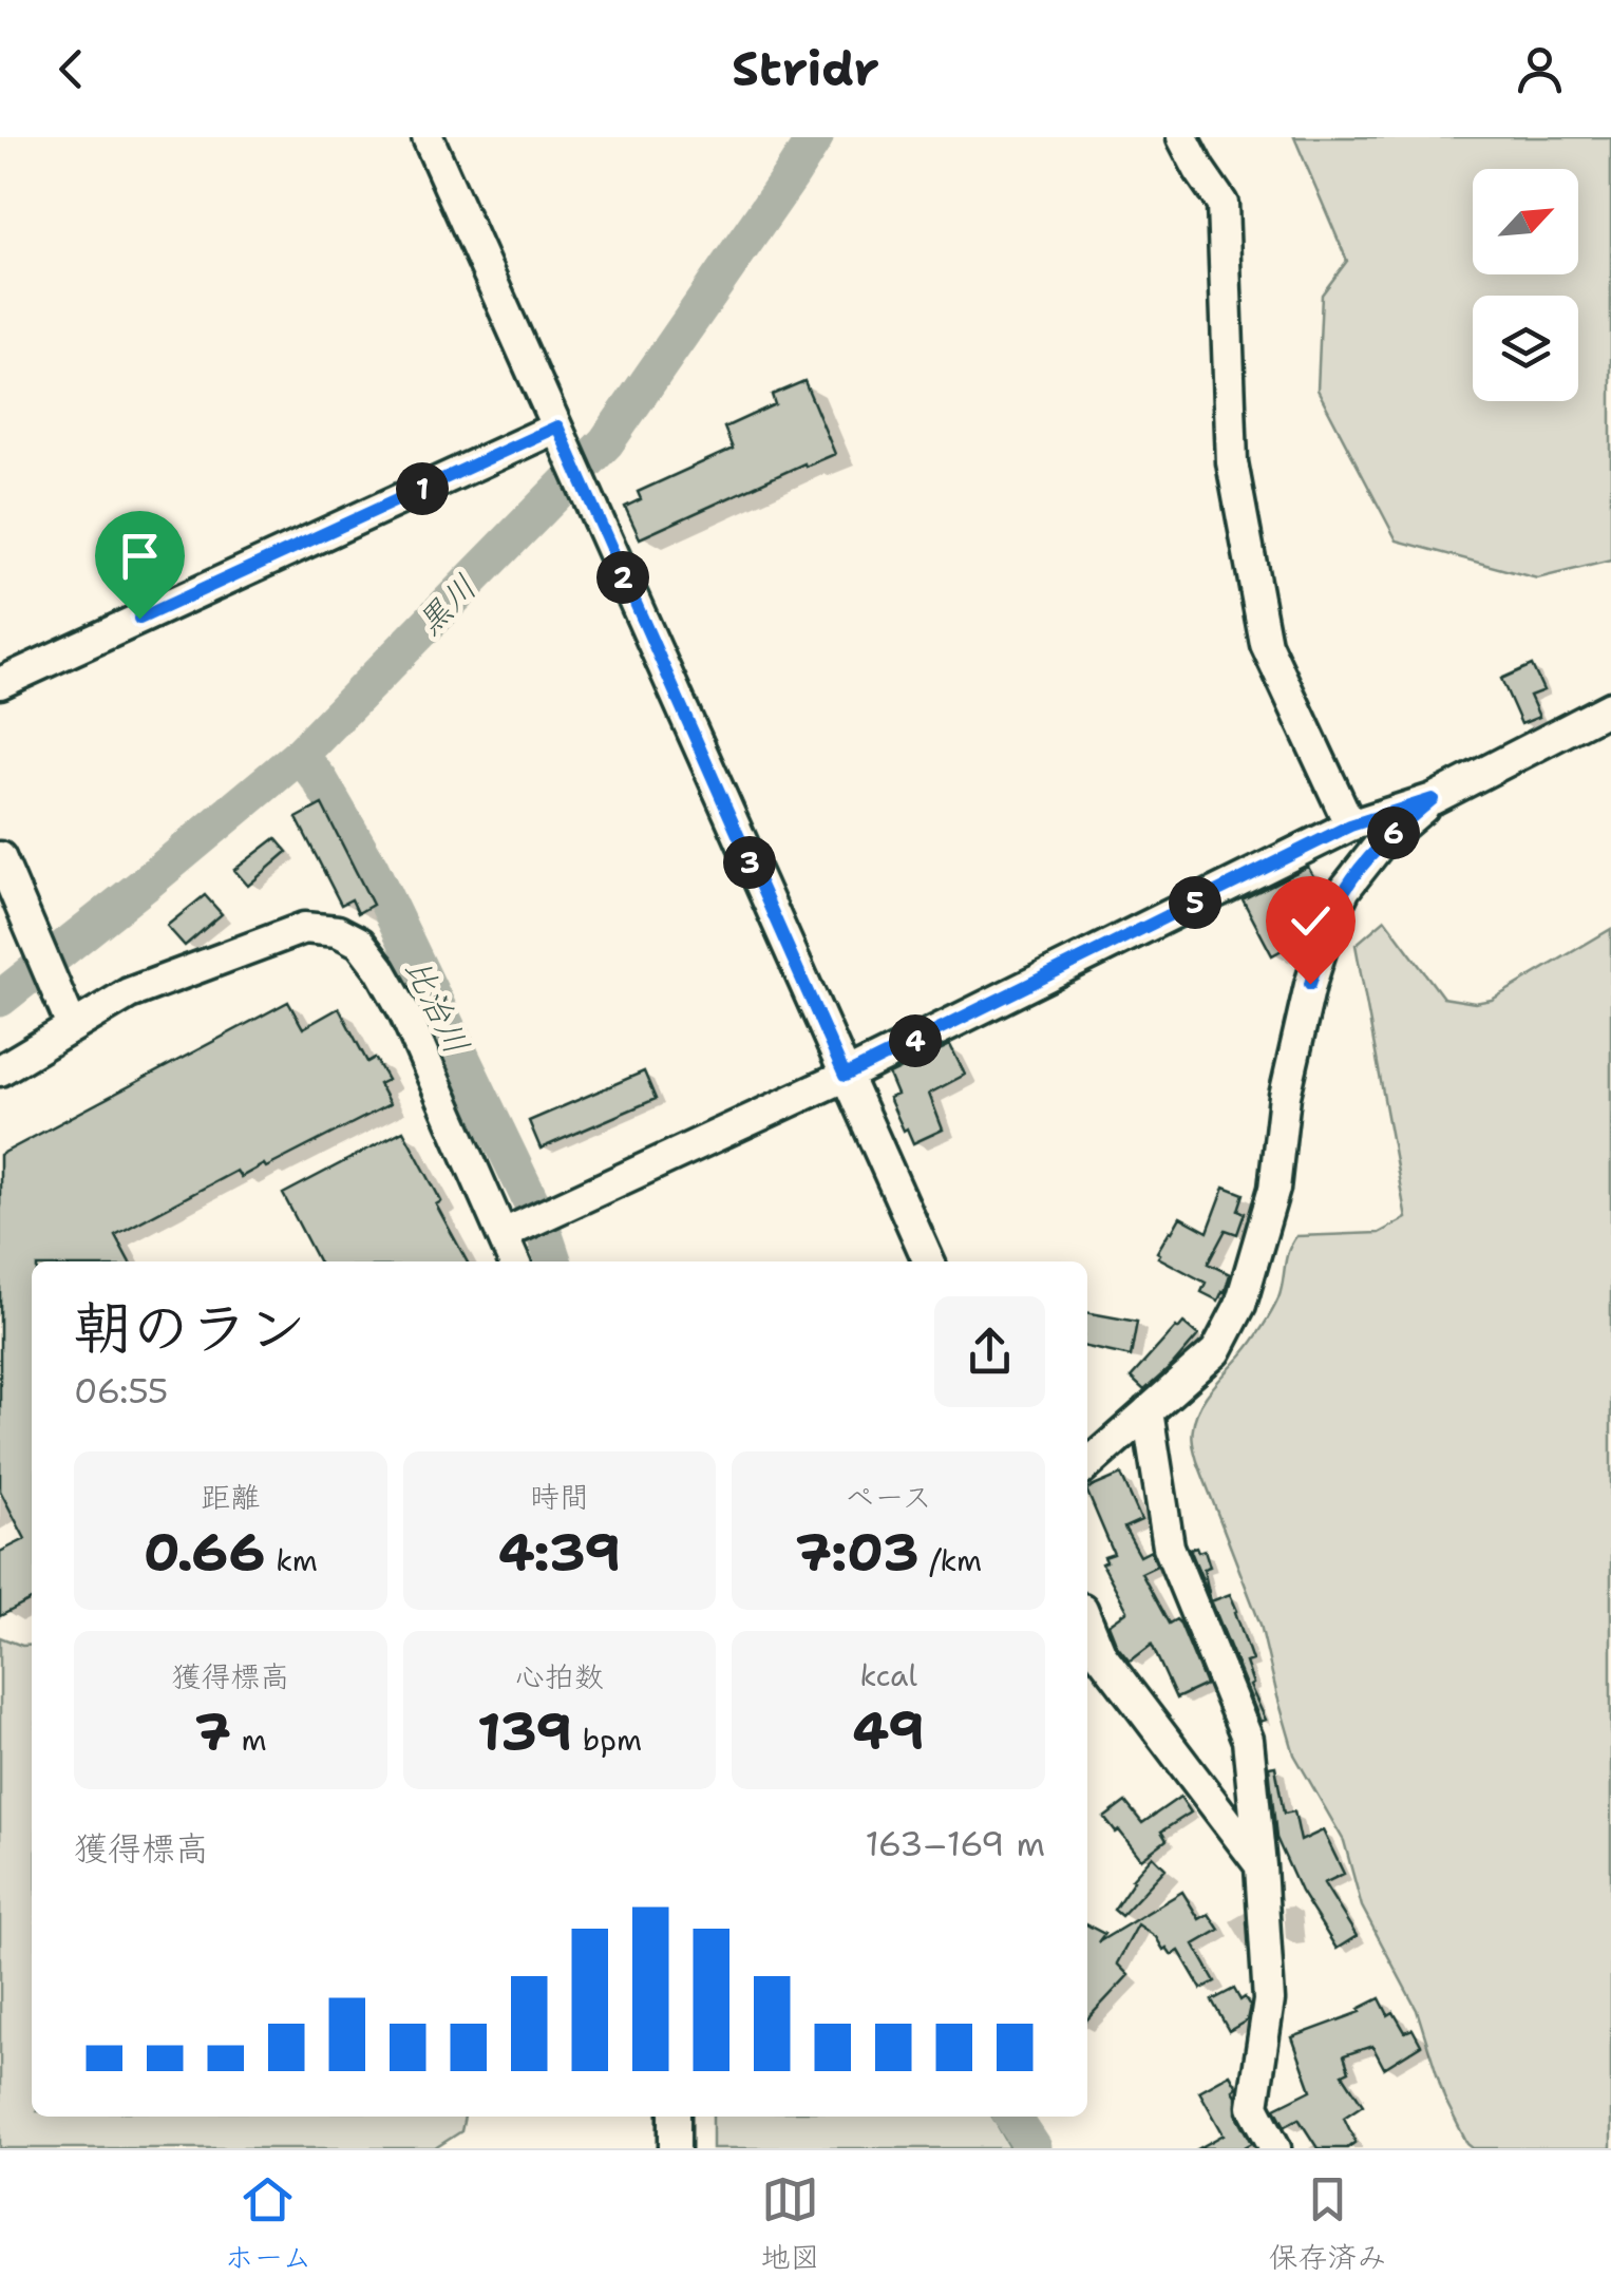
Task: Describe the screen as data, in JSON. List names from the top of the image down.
{
  "water": ["黒川", "比治川"],
  "north": "top right",
  "page": {
    "header": "Stridr",
    "pins": [
      "1",
      "2",
      "6",
      "3",
      "5",
      "4"
    ],
    "heading": ["朝のラン", "06:55"],
    "stats": [
      ["距離", "0.66 km"],
      ["時間", "4:39"],
      ["ペース", "7:03 /km"],
      ["獲得標高", "7 m"],
      ["心拍数", "139 bpm"],
      ["kcal", "49"]
    ],
    "chart": ["獲得標高", "163–169 m"],
    "tabs": ["ホーム", "地図", "保存済み"]
  }
}
